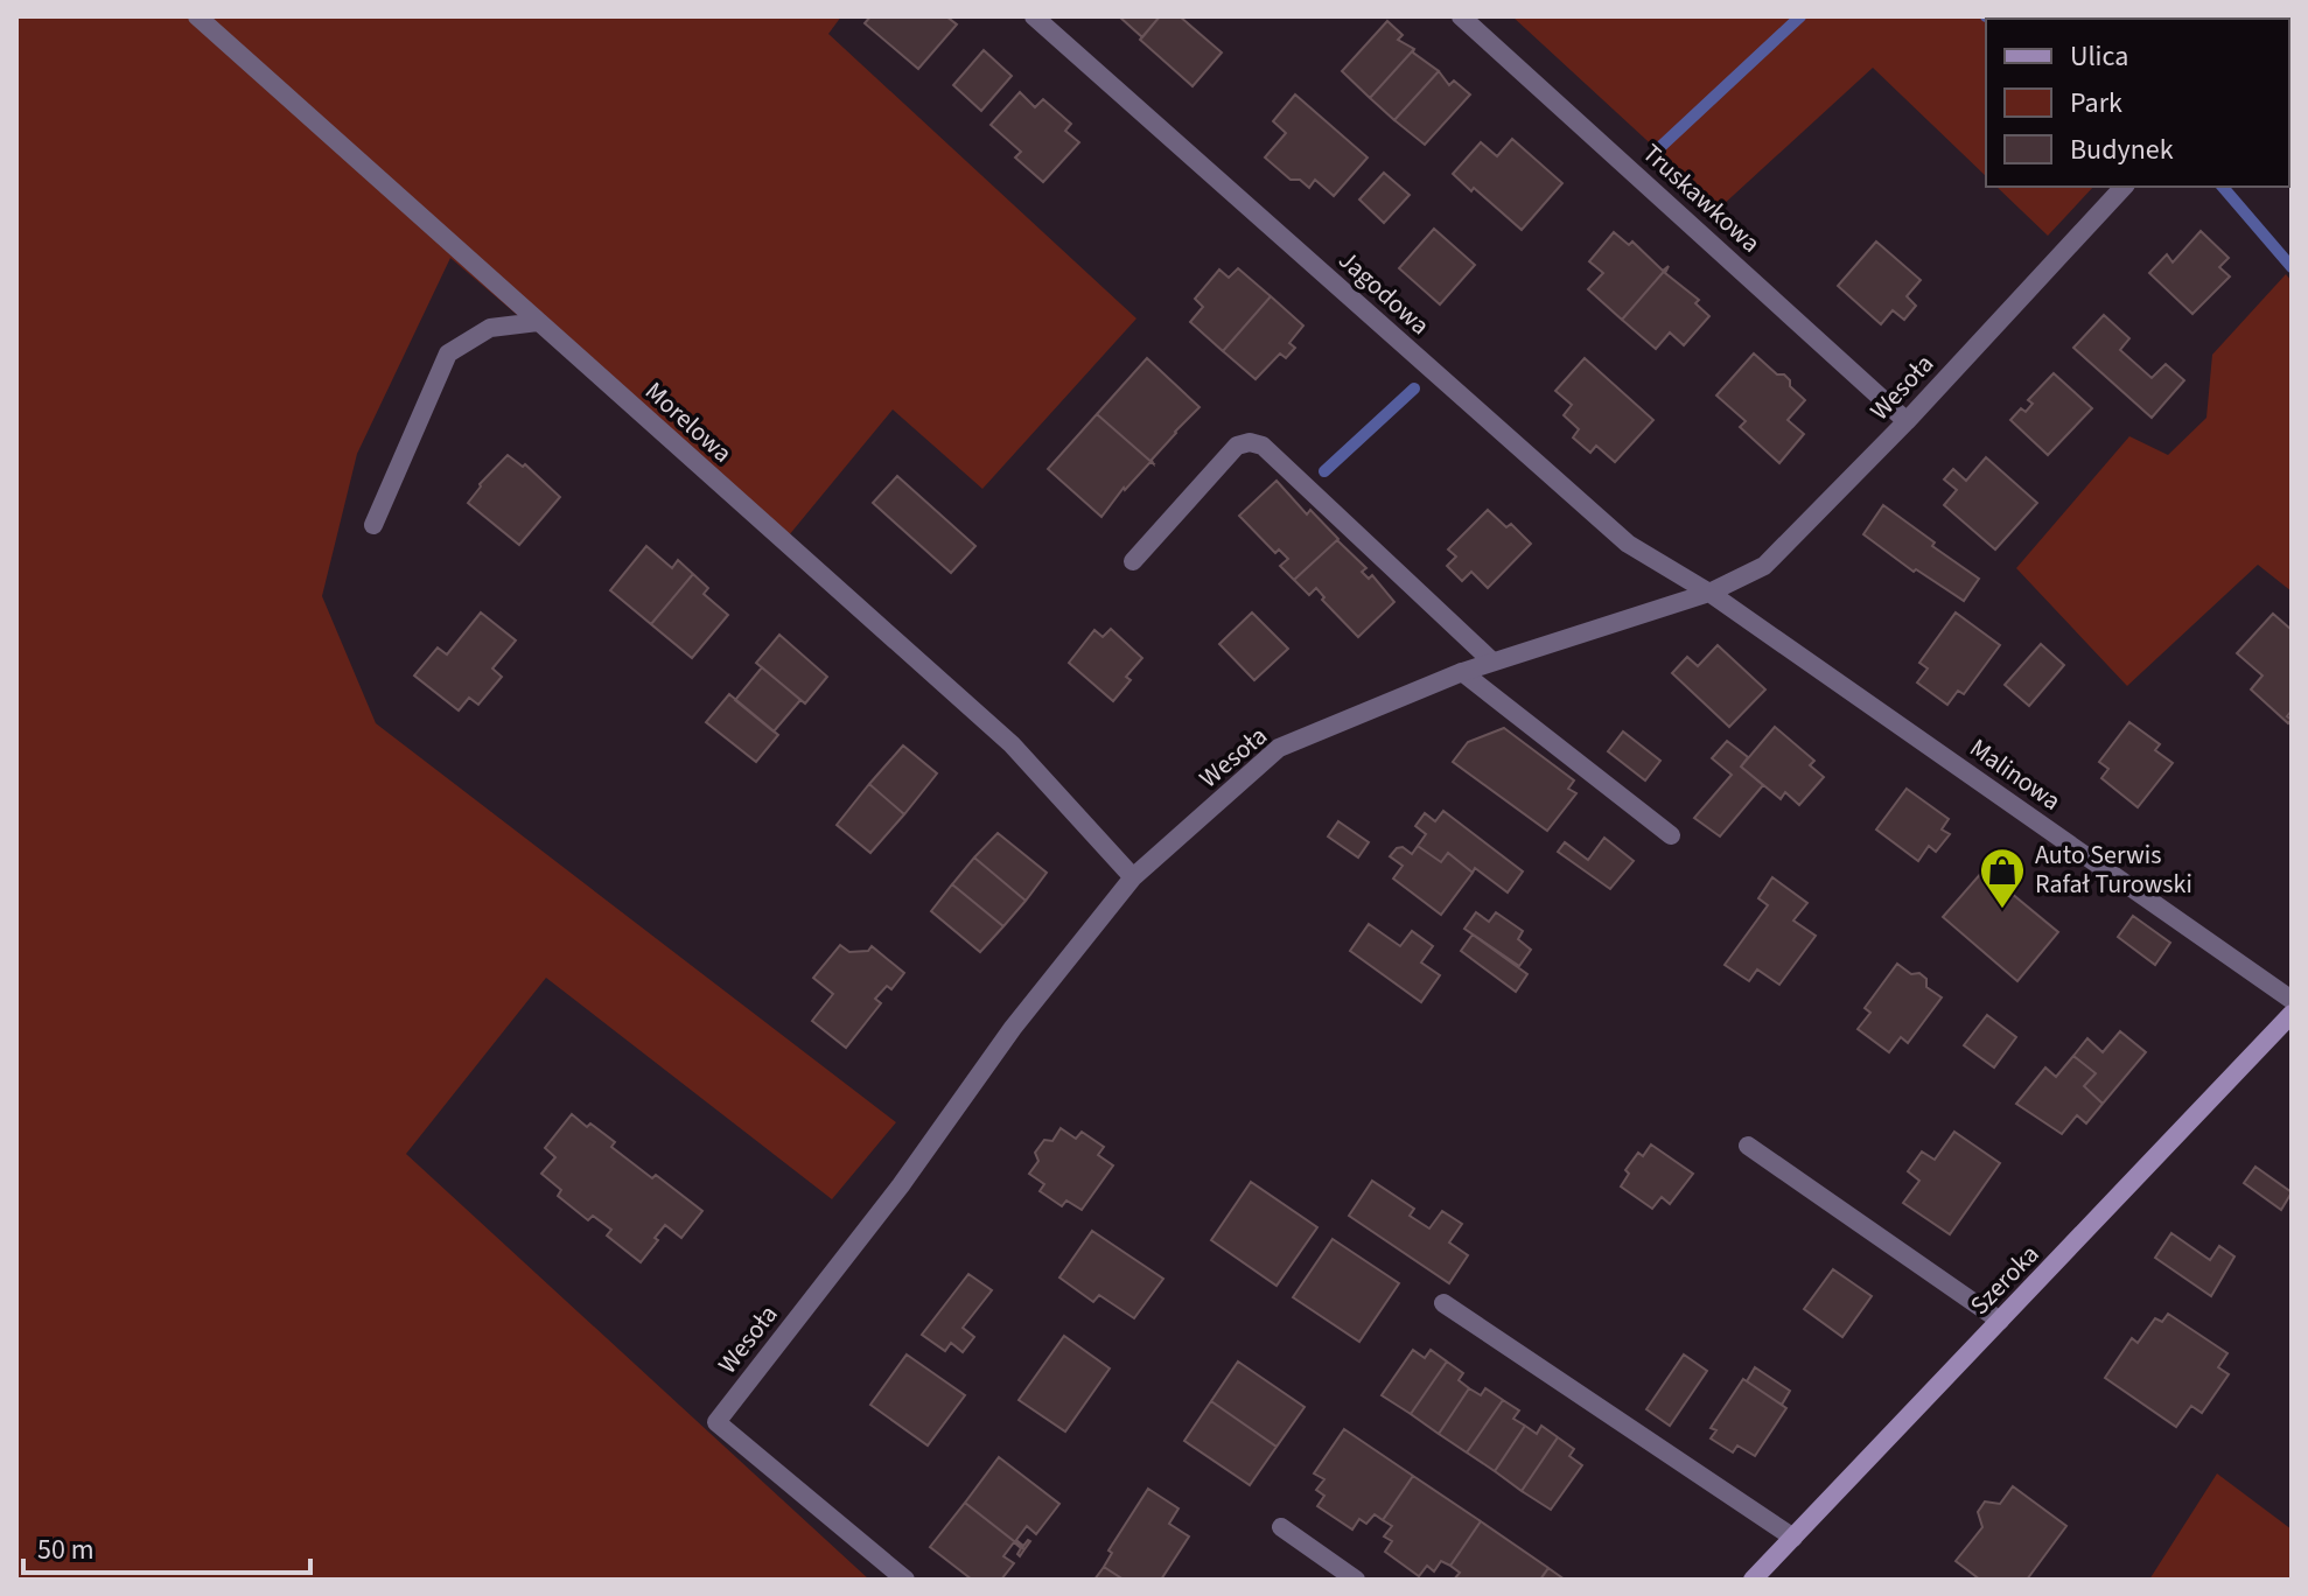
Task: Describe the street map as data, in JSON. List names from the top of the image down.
{
  "streets": {
    "street": [
      "Truskawkowa",
      "Jagodowa",
      "Wesoła",
      "Morelowa",
      "Malinowa",
      "Szeroka"
    ]
  },
  "crossings": [
    ["Truskawkowa", "Wesoła"],
    ["Jagodowa", "Wesoła"],
    ["Jagodowa", "Malinowa"],
    ["Wesoła", "Morelowa"],
    ["Wesoła", "Malinowa"]
  ],
  "places": {
    "shop": ["Auto Serwis Rafał Turowski"]
  },
  "legend": ["Ulica", "Park", "Budynek"],
  "scale_bar": "50 m"
}
